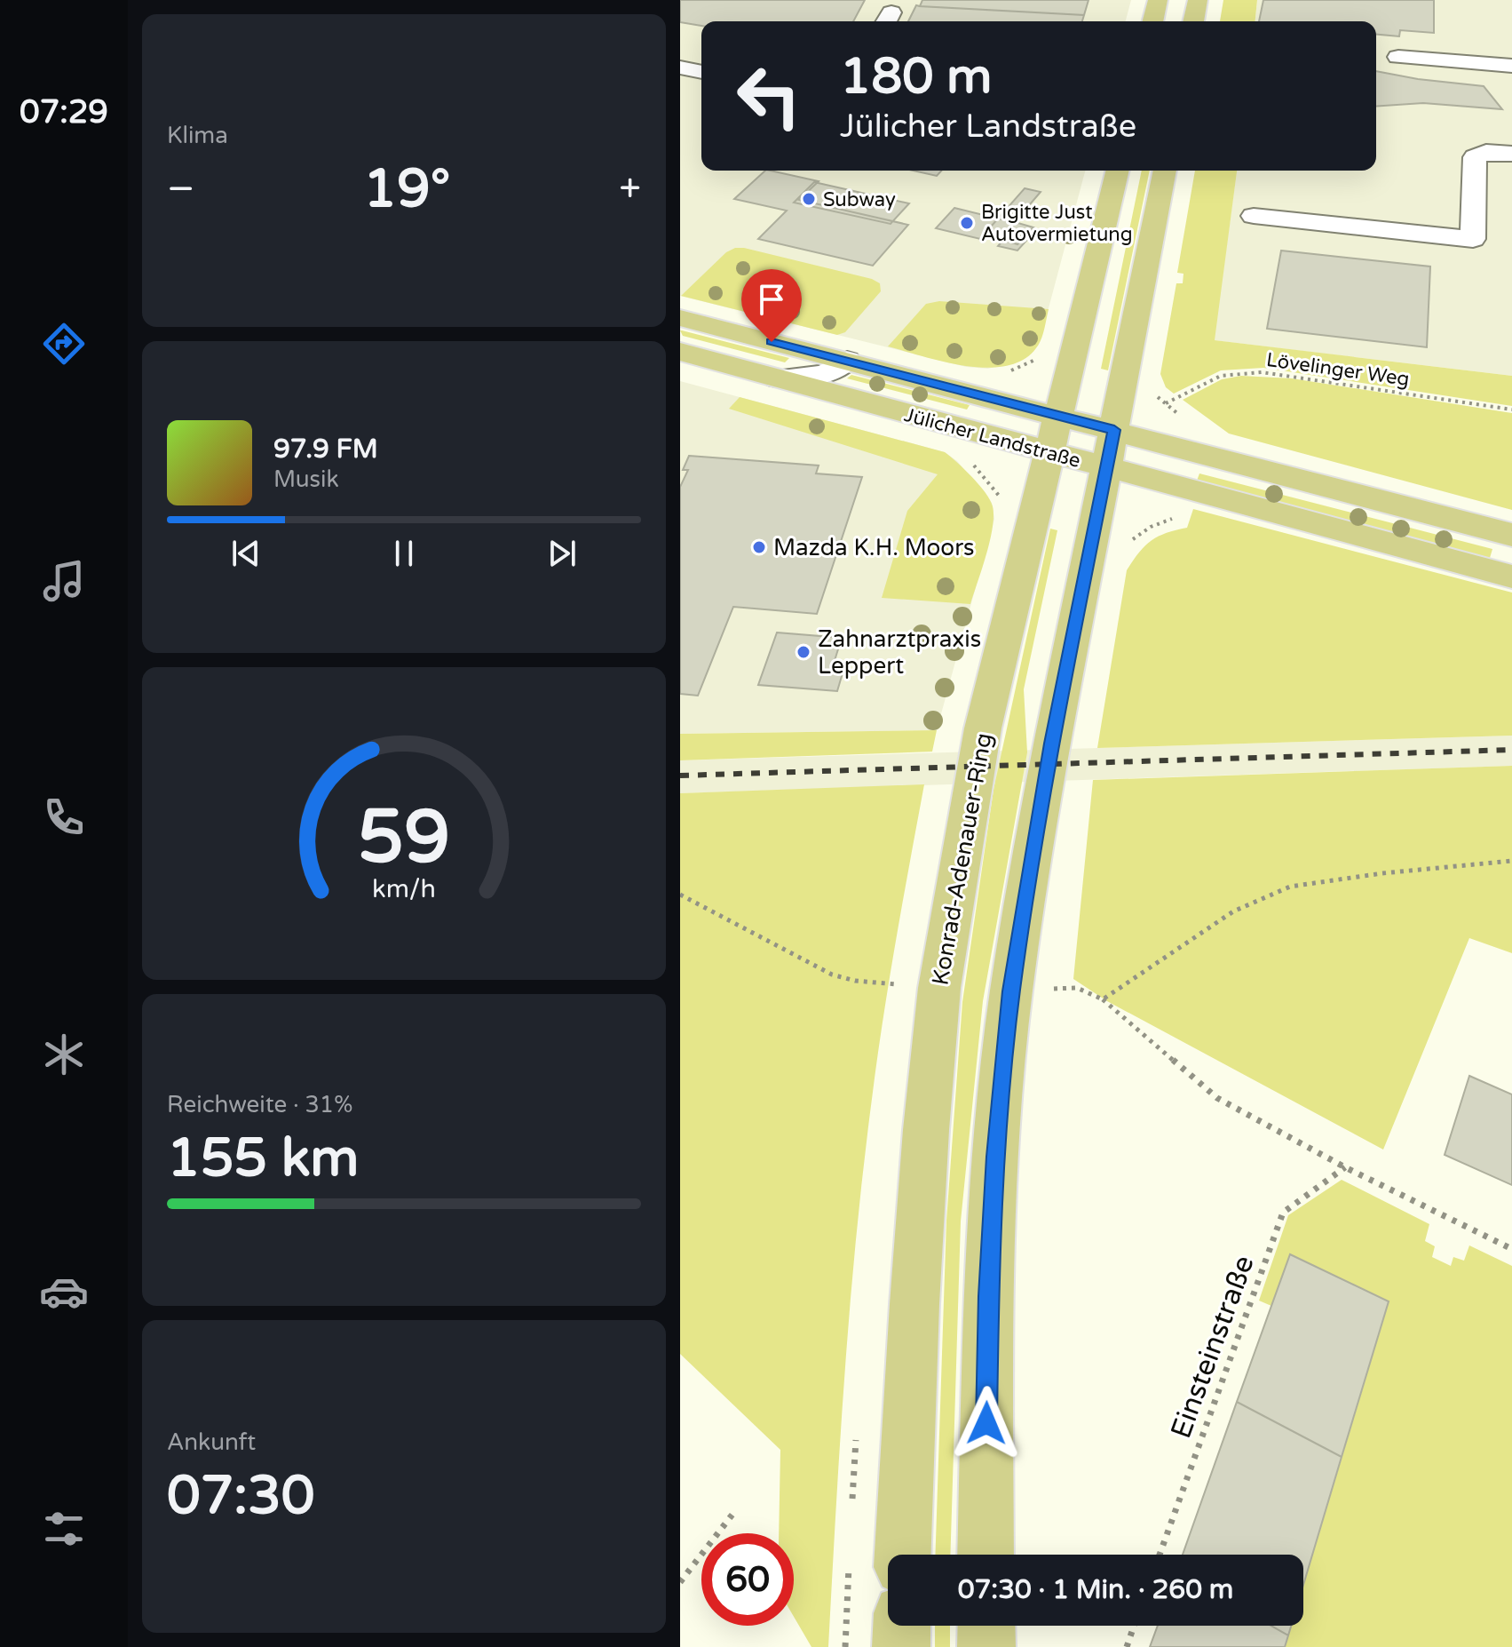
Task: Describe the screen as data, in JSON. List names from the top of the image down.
{
  "streets": {
    "main road": ["Jülicher Landstraße", "Konrad-Adenauer-Ring"],
    "path": ["Lövelinger Weg", "Einsteinstraße"]
  },
  "crossings": [
    ["Jülicher Landstraße", "Konrad-Adenauer-Ring"]
  ],
  "places": [
    "Subway",
    "Brigitte Just Autovermietung",
    "Mazda K.H. Moors",
    "Zahnarztpraxis Leppert"
  ],
  "page": {
    "tabs": "07:29",
    "tile": [
      "Klima",
      ["Reichweite · 31%", "155 km"],
      ["Ankunft", "07:30"]
    ],
    "turn": ["180 m", "Jülicher Landstraße"],
    "heat": ["−", "19°", "+"],
    "song": ["97.9 FM", "Musik"],
    "limit": "60",
    "trip": "07:30 · 1 Min. · 260 m",
    "gauge": ["59", "km/h"]
  }
}
